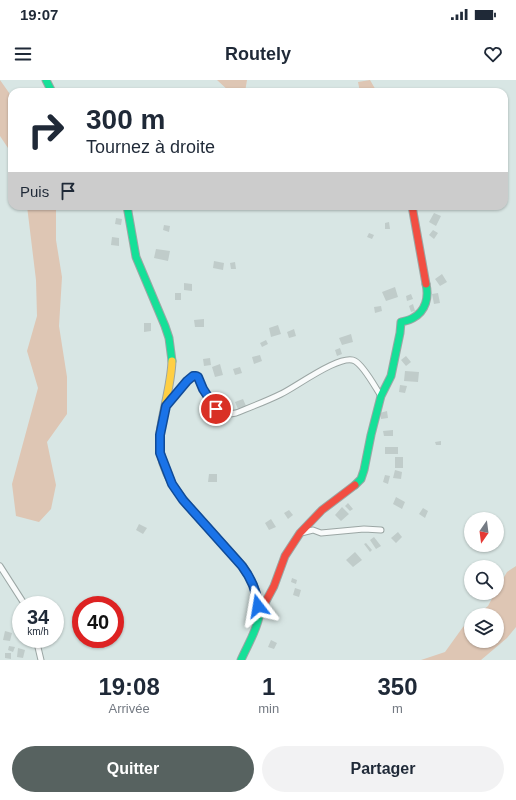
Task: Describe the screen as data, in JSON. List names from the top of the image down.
{
  "north": "bottom",
  "page": {
    "status": "19:07",
    "header": "Routely",
    "turn": ["300 m", "Tournez à droite"],
    "then": "Puis",
    "speed": "34 km/h",
    "limit": "40",
    "eta": [
      "19:08",
      "Arrivée",
      "1",
      "min",
      "350",
      "m"
    ],
    "buttons": ["Quitter", "Partager"]
  }
}
